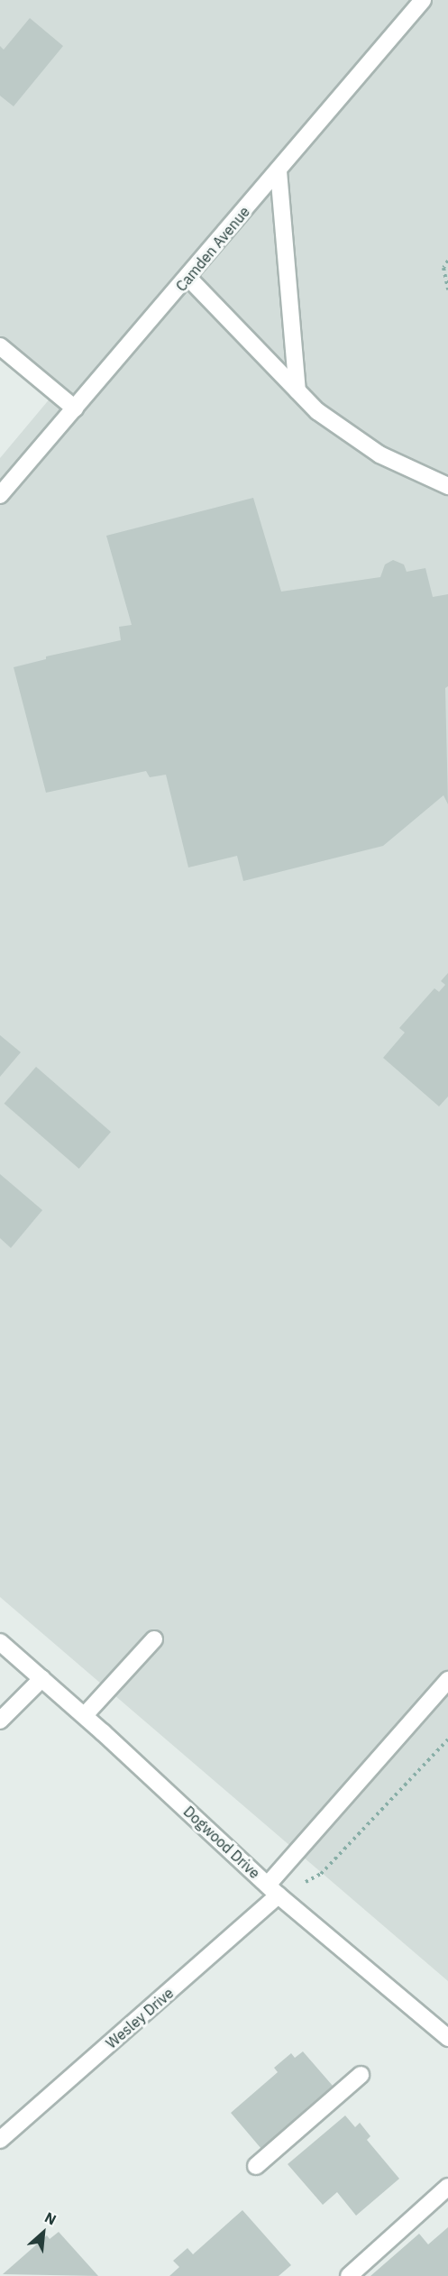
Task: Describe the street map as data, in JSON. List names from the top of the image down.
{
  "streets": {
    "street": ["Camden Avenue", "Dogwood Drive", "Wesley Drive"]
  },
  "crossings": [
    ["Dogwood Drive", "Wesley Drive"]
  ],
  "north": "top right"
}
